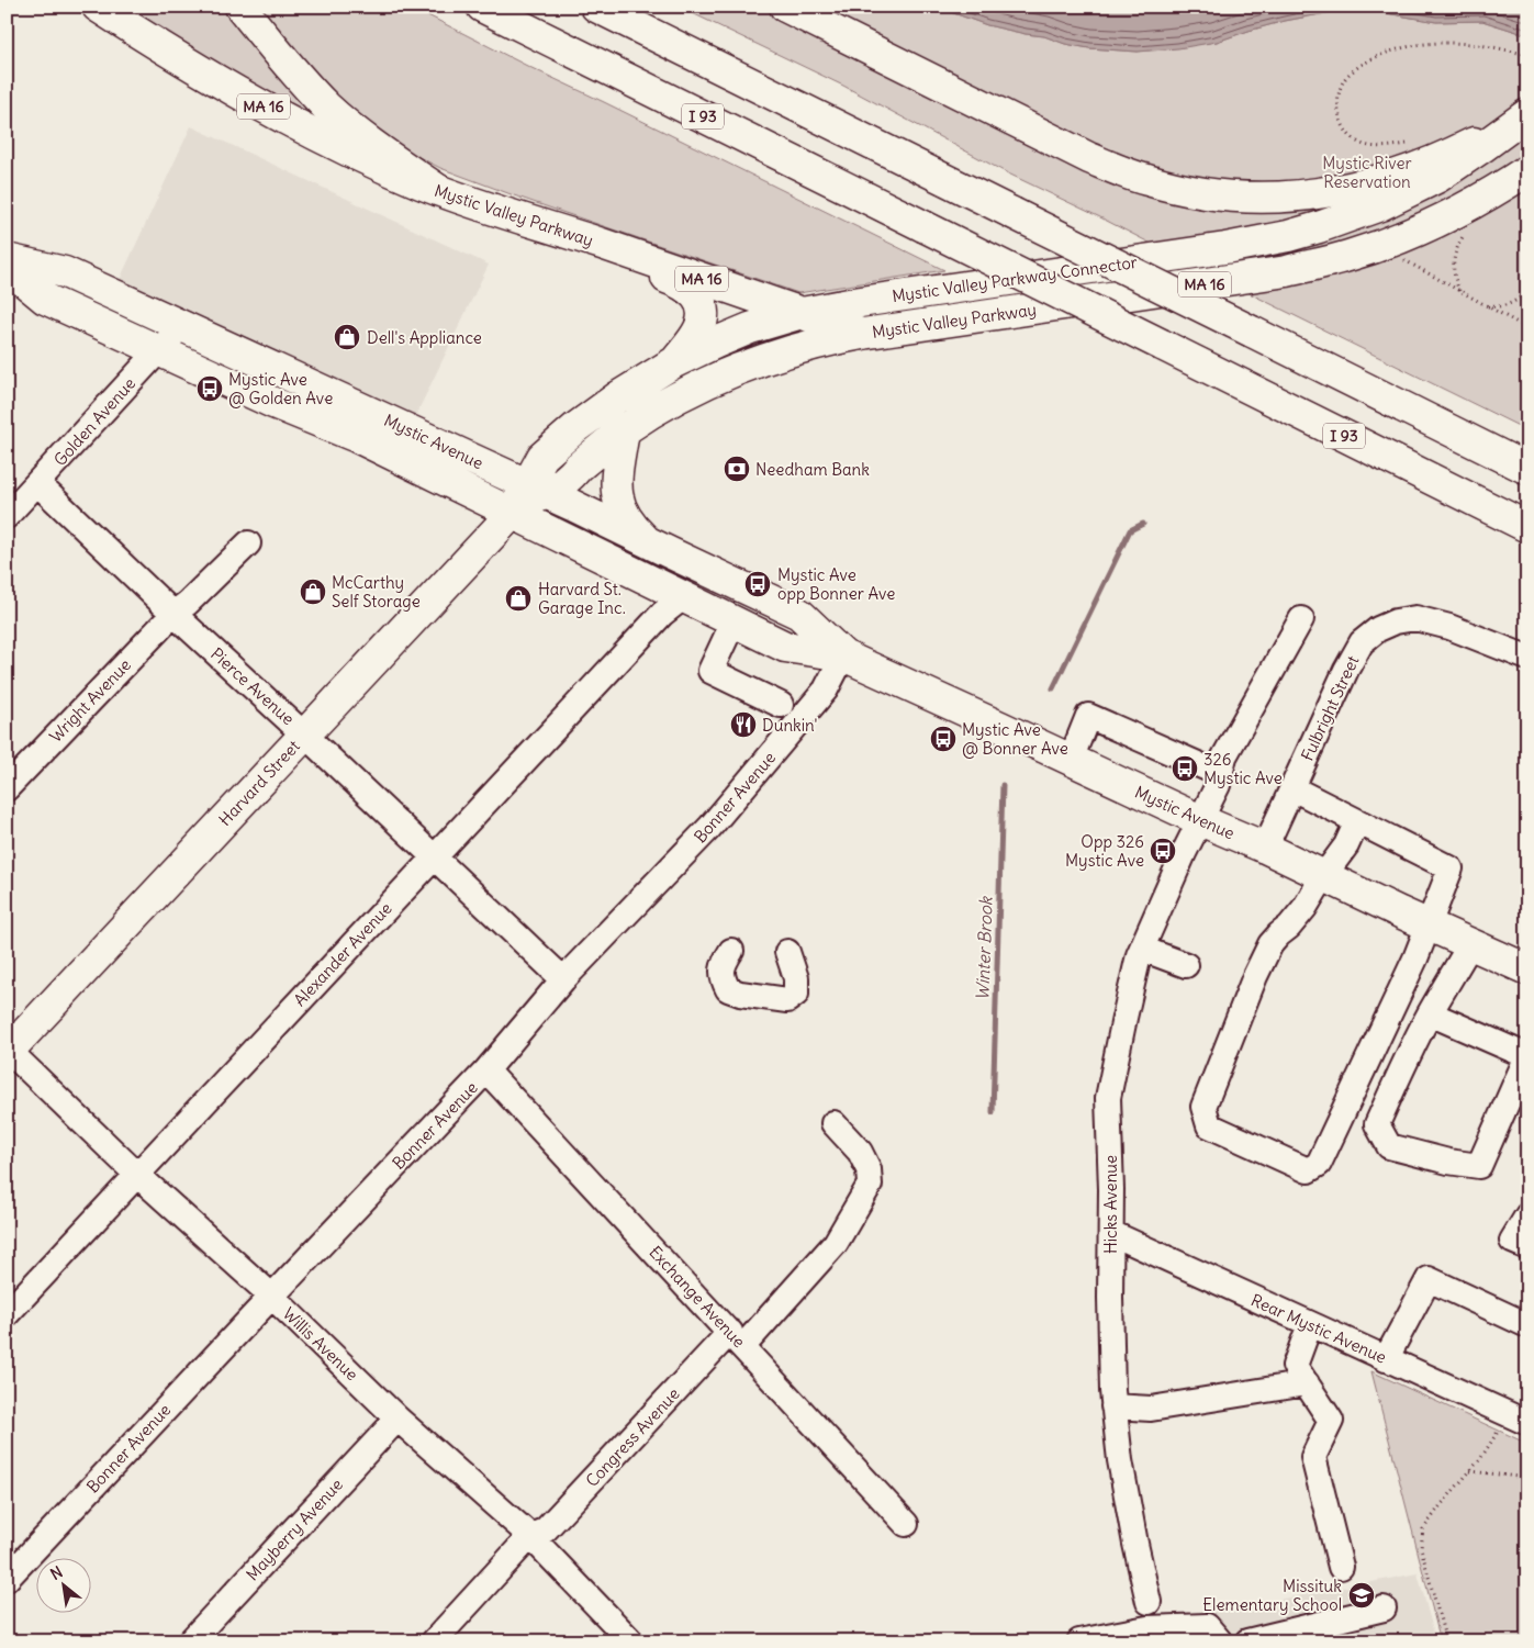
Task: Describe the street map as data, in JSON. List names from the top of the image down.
{
  "streets": {
    "main road": [
      "MA 16",
      "I 93",
      "Mystic Valley Parkway",
      "Mystic Valley Parkway Connector",
      "Mystic Avenue",
      "Harvard Street"
    ],
    "street": [
      "Golden Avenue",
      "Pierce Avenue",
      "Wright Avenue",
      "Fulbright Street",
      "Bonner Avenue",
      "Alexander Avenue",
      "Hicks Avenue",
      "Exchange Avenue",
      "Rear Mystic Avenue",
      "Willis Avenue",
      "Congress Avenue",
      "Mayberry Avenue"
    ]
  },
  "crossings": [
    ["Mystic Valley Parkway", "Mystic Valley Parkway Connector"],
    ["Mystic Valley Parkway Connector", "Mystic Avenue"],
    ["Mystic Valley Parkway Connector", "Harvard Street"],
    ["Golden Avenue", "Mystic Avenue"],
    ["Golden Avenue", "Pierce Avenue"],
    ["Mystic Avenue", "Fulbright Street"],
    ["Mystic Avenue", "Harvard Street"],
    ["Mystic Avenue", "Bonner Avenue"],
    ["Mystic Avenue", "Alexander Avenue"],
    ["Mystic Avenue", "Hicks Avenue"],
    ["Pierce Avenue", "Wright Avenue"],
    ["Pierce Avenue", "Harvard Street"],
    ["Pierce Avenue", "Bonner Avenue"],
    ["Pierce Avenue", "Alexander Avenue"],
    ["Harvard Street", "Willis Avenue"],
    ["Bonner Avenue", "Exchange Avenue"],
    ["Bonner Avenue", "Willis Avenue"],
    ["Alexander Avenue", "Willis Avenue"],
    ["Hicks Avenue", "Rear Mystic Avenue"],
    ["Exchange Avenue", "Congress Avenue"],
    ["Willis Avenue", "Congress Avenue"],
    ["Willis Avenue", "Mayberry Avenue"]
  ],
  "water": ["Winter Brook"],
  "parks": ["Mystic River Reservation"],
  "places": {
    "shop": ["Dell's Appliance", "McCarthy Self Storage", "Harvard St. Garage Inc."],
    "bus stop": [
      "Mystic Ave @ Golden Ave",
      "Mystic Ave opp Bonner Ave",
      "Mystic Ave @ Bonner Ave",
      "326 Mystic Ave",
      "Opp 326 Mystic Ave"
    ],
    "bank": ["Needham Bank"],
    "restaurant": ["Dunkin'"],
    "school or university": ["Missituk Elementary School"]
  },
  "north": "top left"
}
